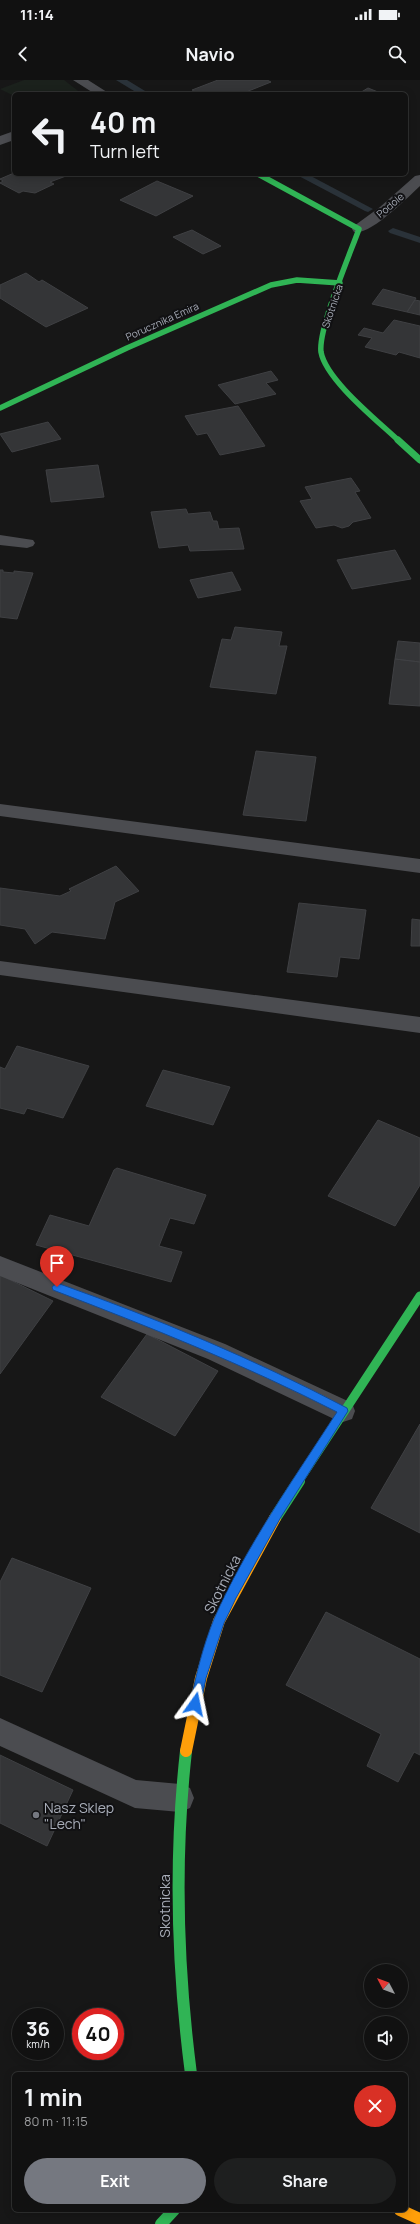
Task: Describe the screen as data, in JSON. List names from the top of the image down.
{
  "streets": {
    "street": ["Podole", "Skotnicka", "Porucznika Emira"]
  },
  "crossings": [
    ["Podole", "Skotnicka"],
    ["Skotnicka", "Porucznika Emira"]
  ],
  "places": ["Nasz Sklep \"Lech\""],
  "north": "top left",
  "page": {
    "status": "11:14",
    "header": "Navio",
    "turn": ["40 m", "Turn left"],
    "speed": "36 km/h",
    "limit": "40",
    "heading": ["1 min", "80 m · 11:15"],
    "buttons": ["Exit", "Share"]
  }
}
